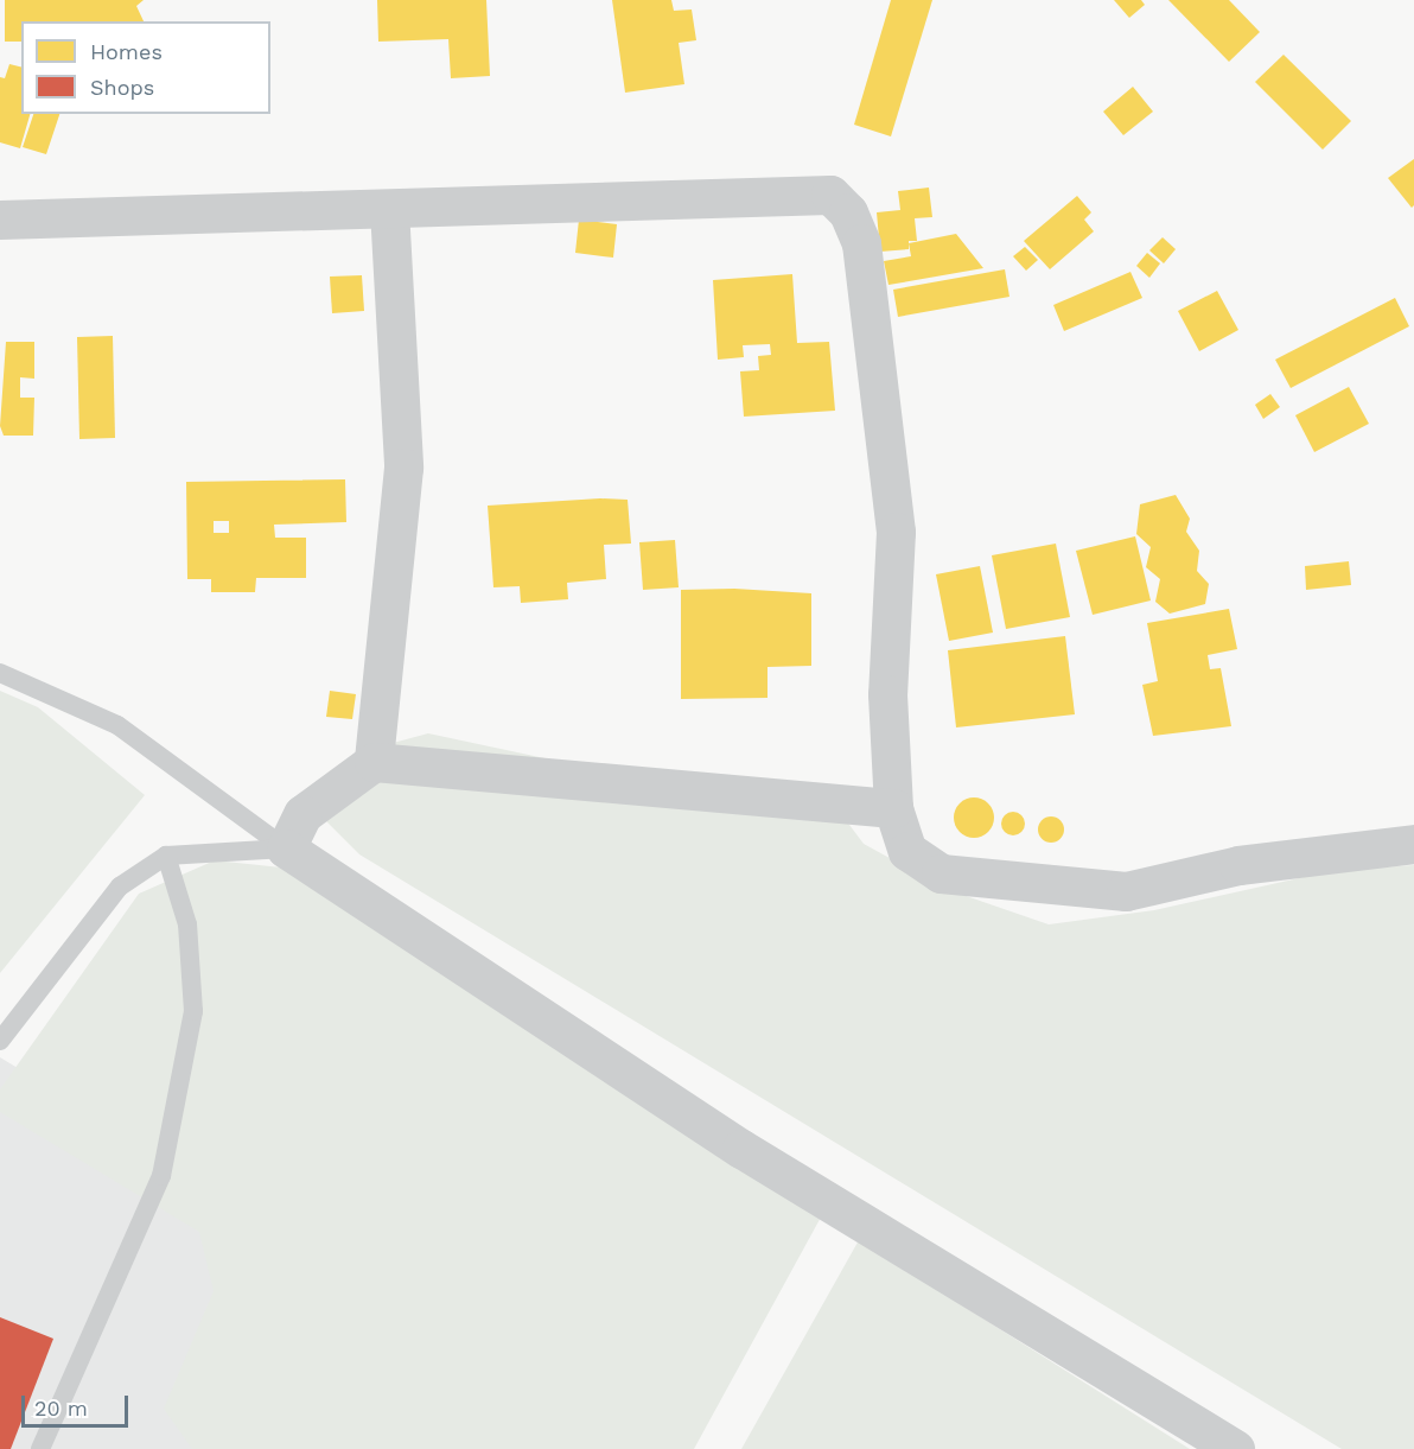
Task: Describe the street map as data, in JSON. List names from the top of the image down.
{
  "legend": ["Homes", "Shops"],
  "scale_bar": "20 m"
}
